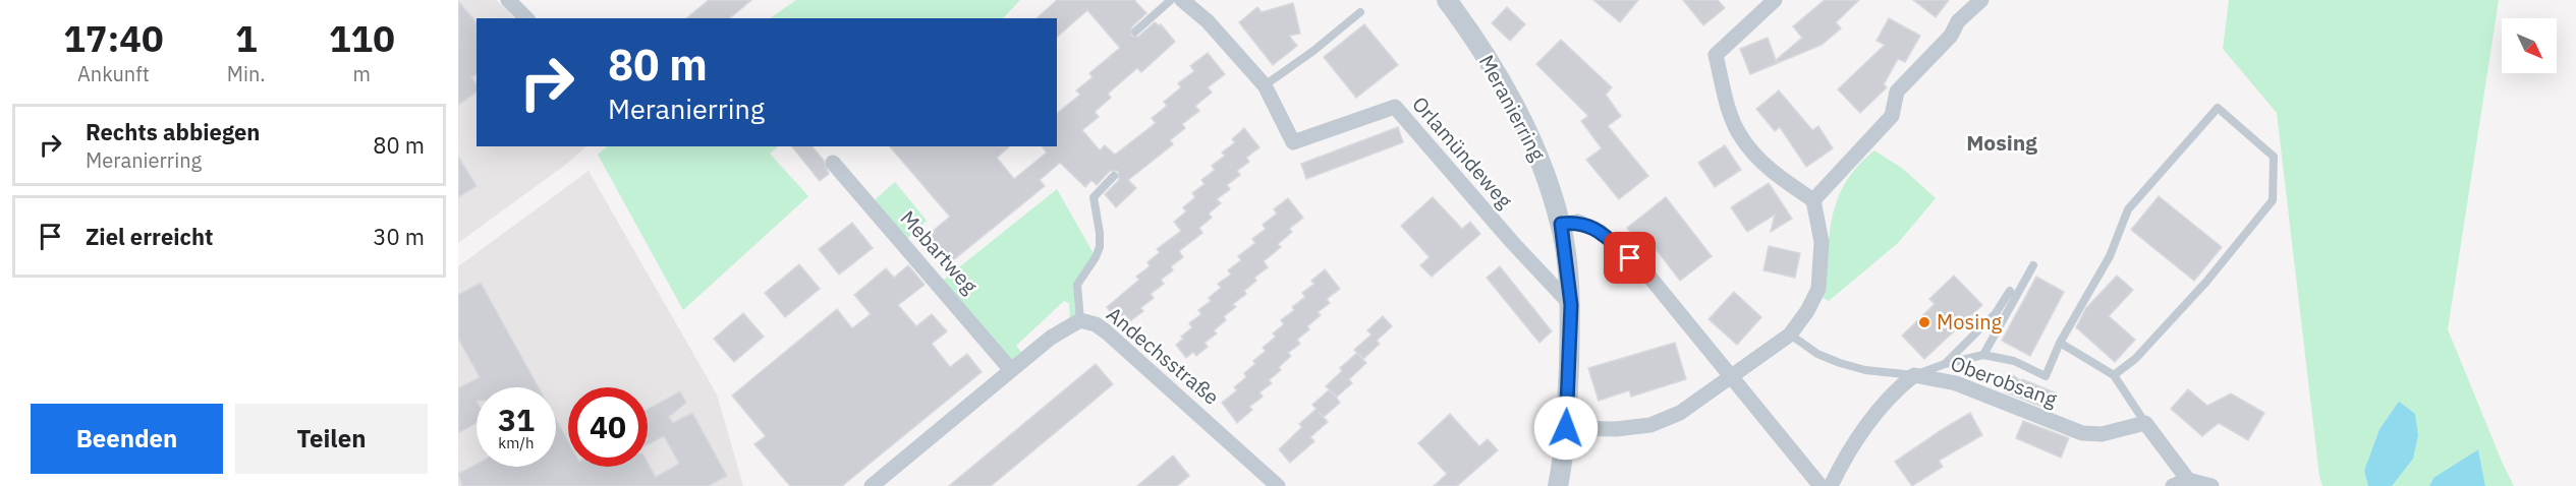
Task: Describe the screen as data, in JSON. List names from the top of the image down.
{
  "streets": {
    "street": [
      "Meranierring",
      "Orlamündeweg",
      "Mebartweg",
      "Andechsstraße",
      "Oberobsang"
    ]
  },
  "crossings": [
    ["Meranierring", "Orlamündeweg"],
    ["Mebartweg", "Andechsstraße"]
  ],
  "districts": ["Mosing"],
  "places": ["Mosing"],
  "north": "bottom right",
  "page": {
    "eta": [
      "17:40",
      "Ankunft",
      "1",
      "Min.",
      "110",
      "m"
    ],
    "turn": ["80 m", "Meranierring"],
    "list": [
      {
        "name": "Rechts abbiegen",
        "note": "Meranierring",
        "value": "80 m"
      },
      {
        "name": "Ziel erreicht",
        "value": "30 m"
      }
    ],
    "speed": "31 km/h",
    "limit": "40",
    "buttons": ["Beenden", "Teilen"]
  }
}
